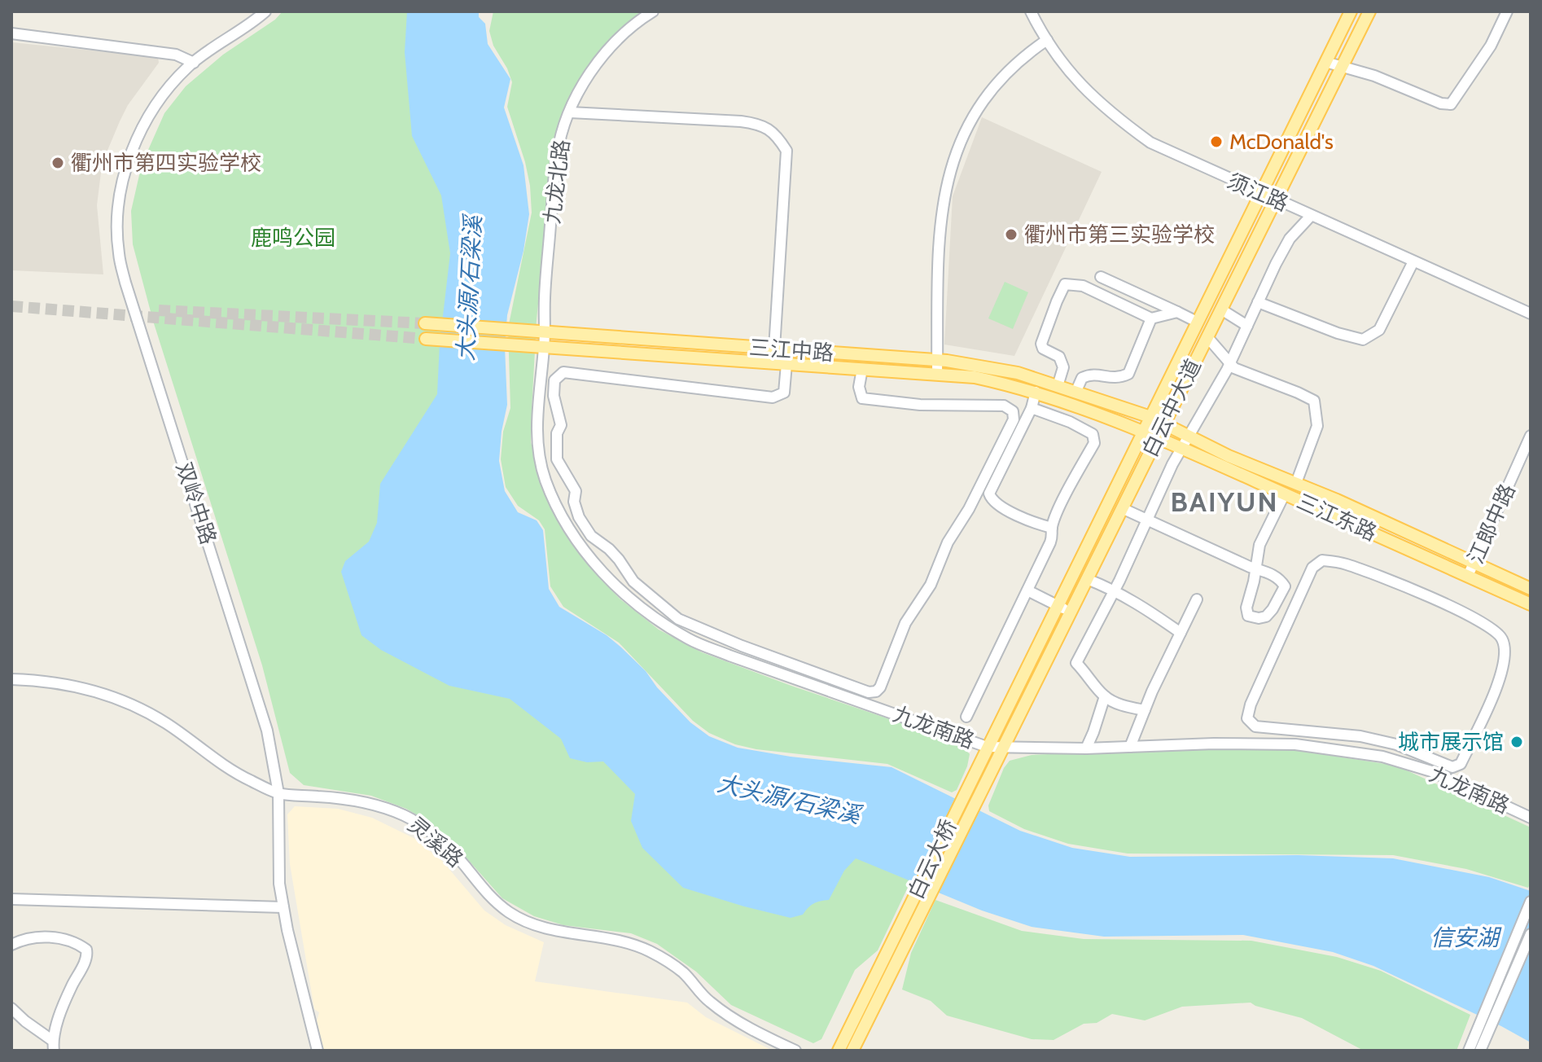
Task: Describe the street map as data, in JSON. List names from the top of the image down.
{
  "streets": {
    "main road": [
      "三江中路",
      "白云中大道",
      "三江东路",
      "白云大桥"
    ],
    "street": [
      "九龙北路",
      "须江路",
      "双岭中路",
      "江郎中路",
      "九龙南路",
      "灵溪路"
    ]
  },
  "crossings": [
    ["九龙北路", "三江中路"],
    ["九龙北路", "九龙南路"],
    ["须江路", "白云中大道"],
    ["三江中路", "白云中大道"],
    ["三江中路", "三江东路"],
    ["三江中路", "九龙南路"],
    ["白云中大道", "三江东路"],
    ["白云中大道", "九龙南路"],
    ["白云中大道", "白云大桥"],
    ["双岭中路", "灵溪路"],
    ["三江东路", "江郎中路"]
  ],
  "districts": ["BAIYUN"],
  "water": ["大头源/石梁溪", "信安湖"],
  "parks": ["鹿鸣公园"],
  "places": [
    "McDonald's",
    "衢州市第四实验学校",
    "衢州市第三实验学校",
    "城市展示馆"
  ]
}
